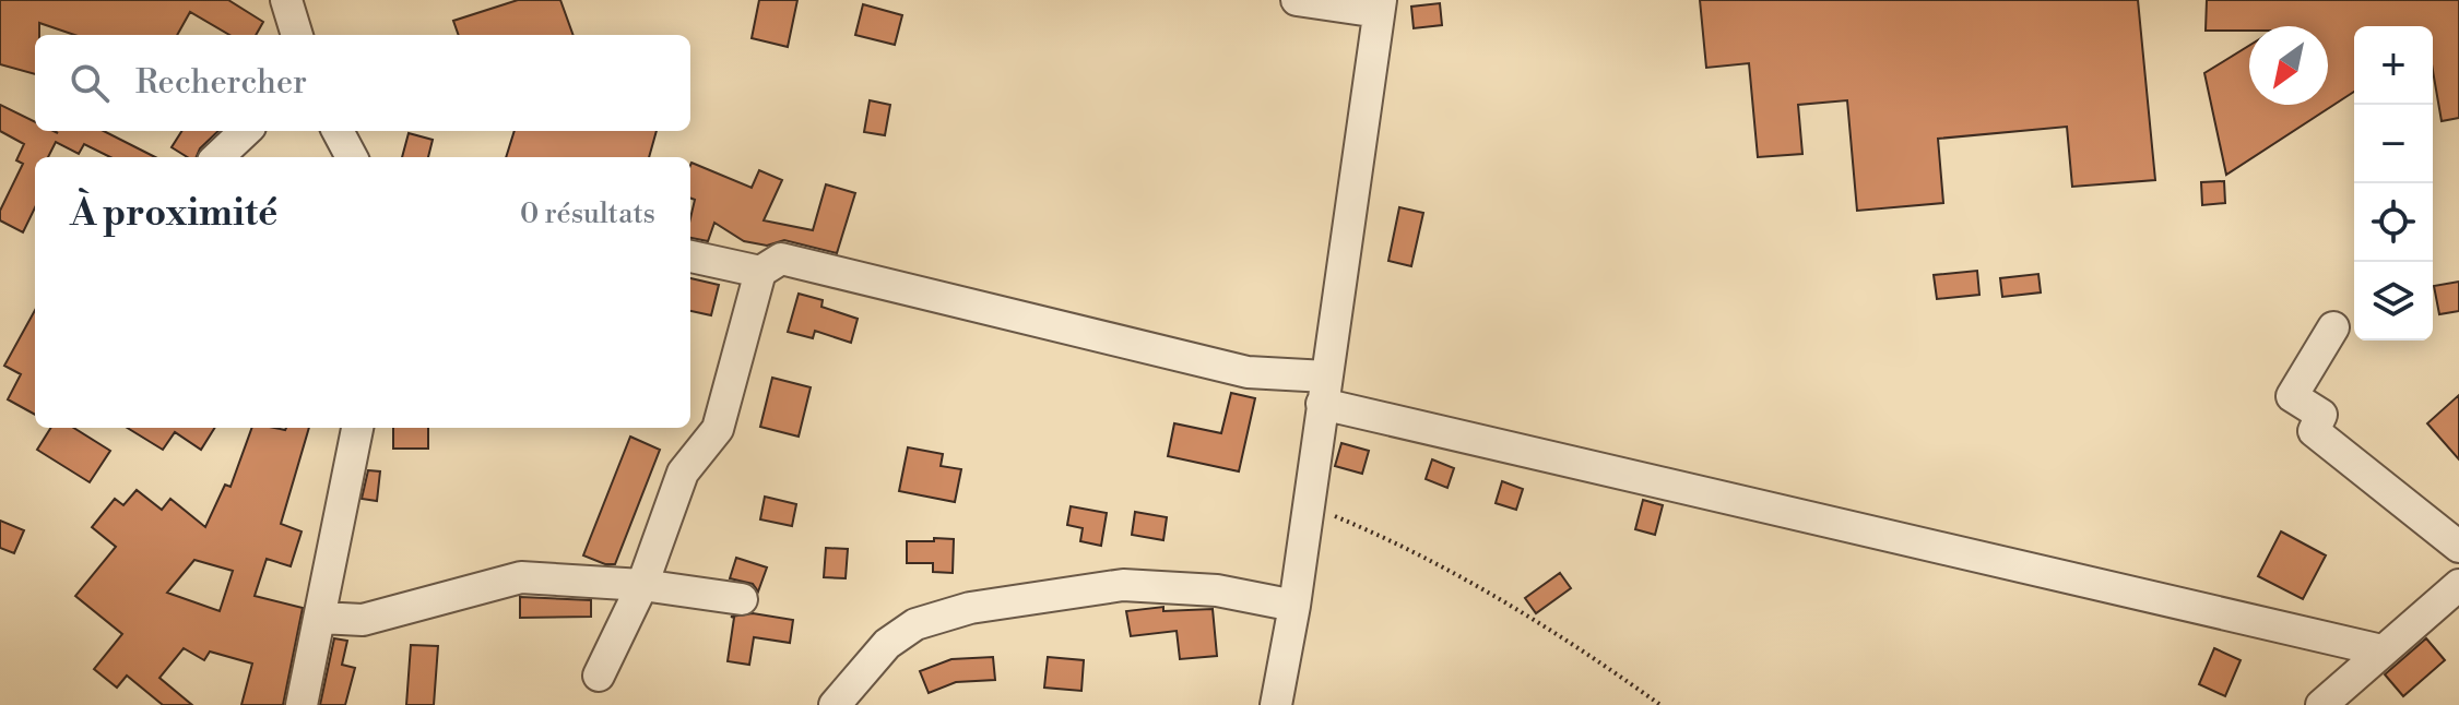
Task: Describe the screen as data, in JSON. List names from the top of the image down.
{
  "north": "bottom left",
  "page": {
    "map_buttons": ["+", "−"],
    "search": "Rechercher",
    "heading": ["À proximité", "0 résultats"]
  }
}
